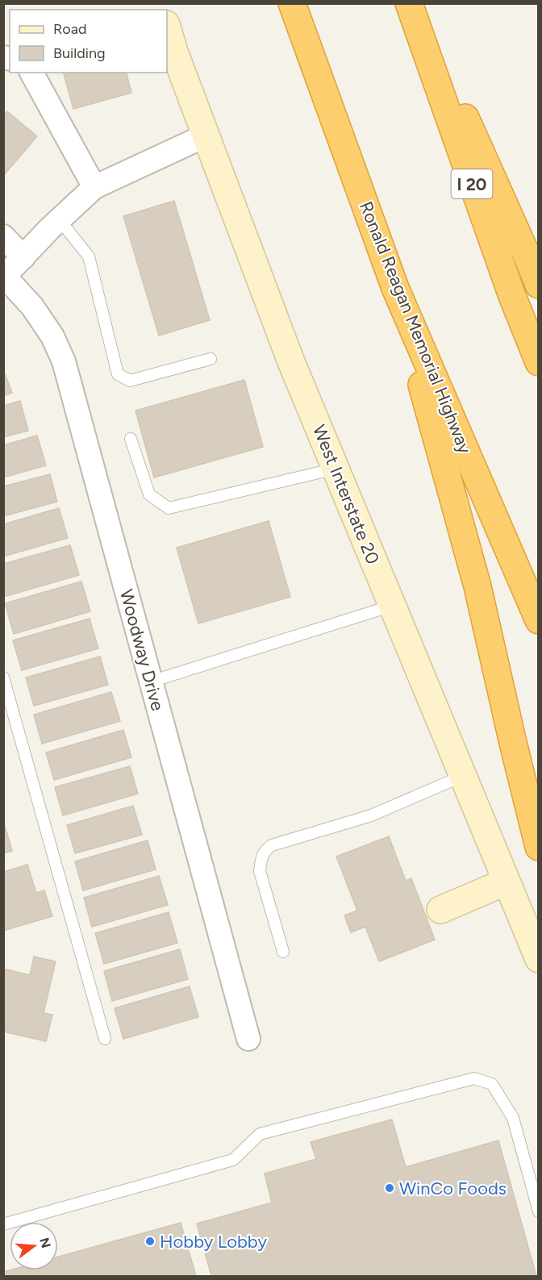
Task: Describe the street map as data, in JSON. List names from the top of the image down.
{
  "streets": {
    "highway": ["I 20", "Ronald Reagan Memorial Highway"],
    "main road": ["West Interstate 20"],
    "street": ["Woodway Drive"]
  },
  "places": ["WinCo Foods", "Hobby Lobby"],
  "legend": ["Road", "Building"],
  "north": "right"
}
